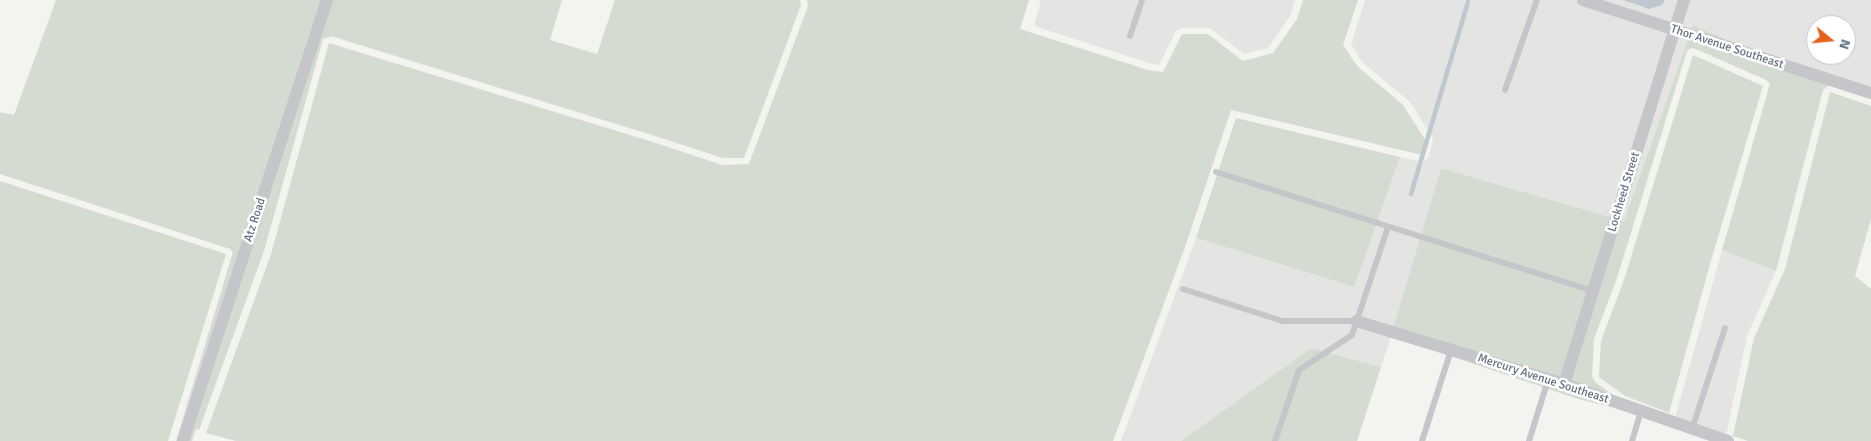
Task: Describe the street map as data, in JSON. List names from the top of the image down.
{
  "streets": {
    "street": [
      "Thor Avenue Southeast",
      "Lockheed Street",
      "Atz Road",
      "Mercury Avenue Southeast"
    ]
  },
  "crossings": [
    ["Thor Avenue Southeast", "Lockheed Street"],
    ["Lockheed Street", "Mercury Avenue Southeast"]
  ],
  "north": "right"
}
